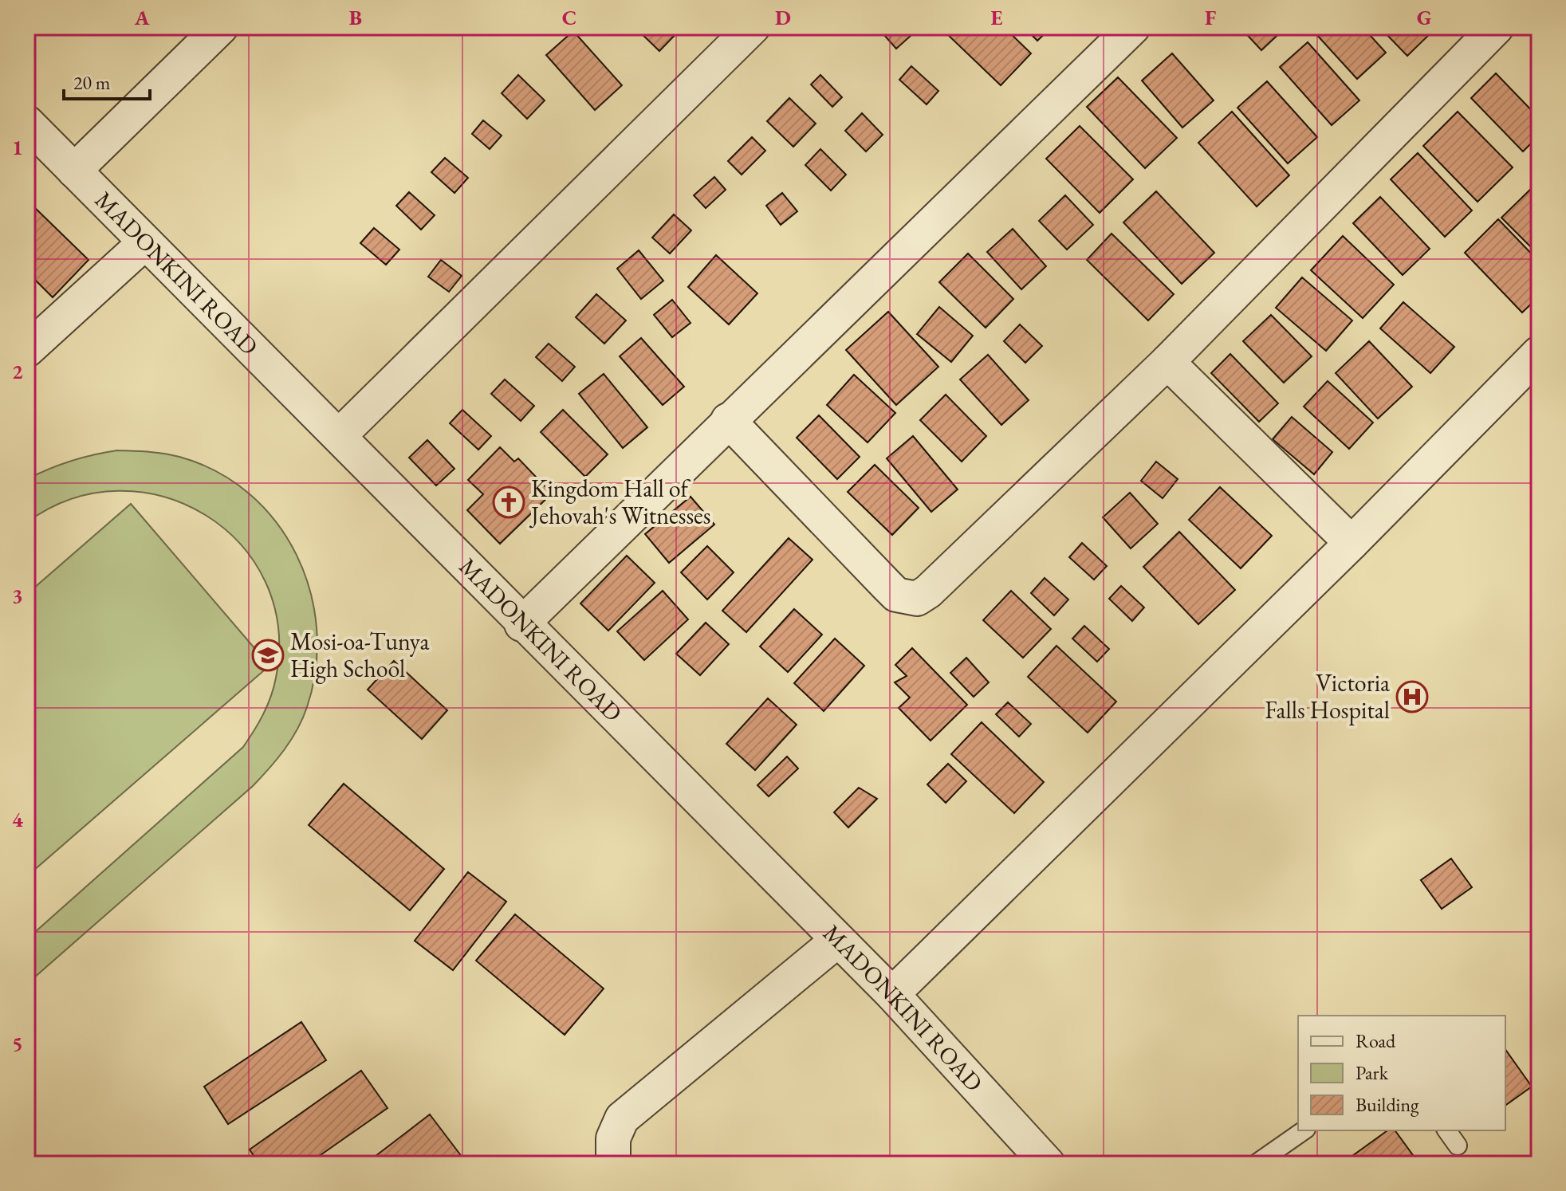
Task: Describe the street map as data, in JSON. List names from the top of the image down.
{
  "streets": {
    "street": ["MADONKINI ROAD"]
  },
  "places": {
    "church": ["Kingdom Hall of Jehovah's Witnesses"],
    "school or university": ["Mosi-oa-Tunya High School"],
    "hospital": ["Victoria Falls Hospital"]
  },
  "legend": ["Road", "Park", "Building"],
  "scale_bar": "20 m",
  "grid": {
    "columns": [
      "A",
      "B",
      "C",
      "D",
      "E",
      "F",
      "G"
    ],
    "rows": [
      "1",
      "2",
      "3",
      "4",
      "5"
    ]
  }
}
